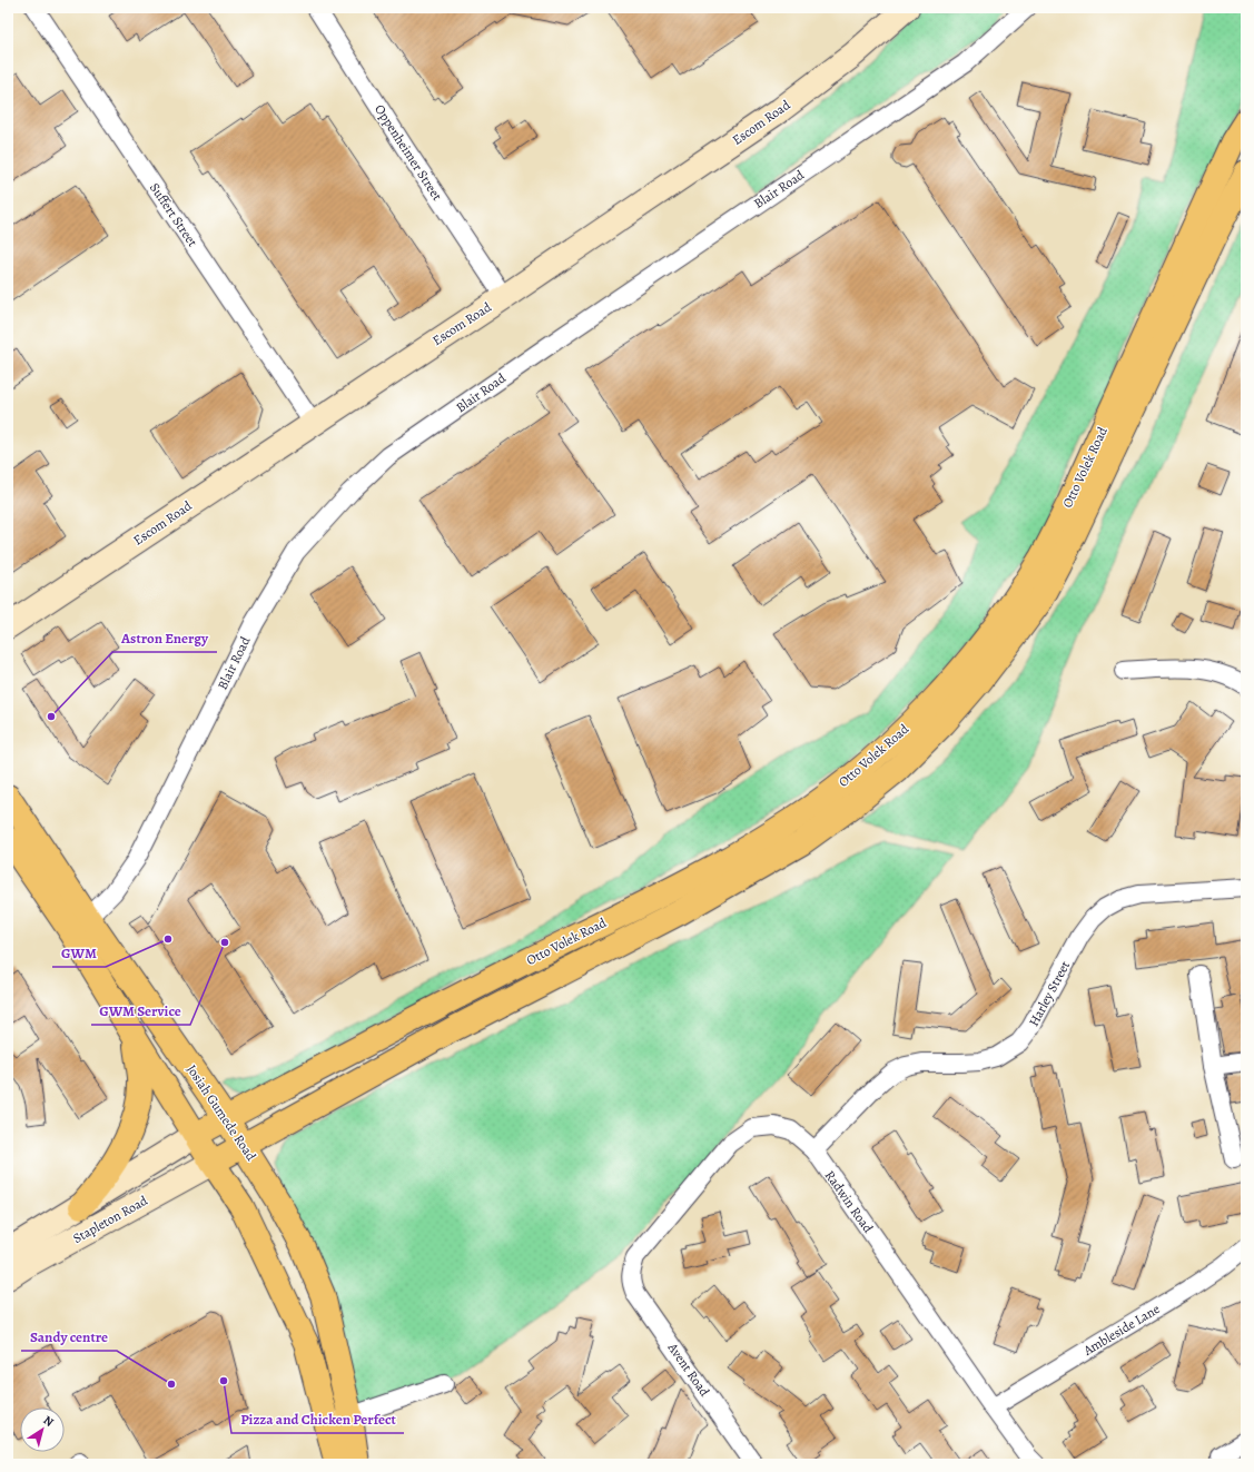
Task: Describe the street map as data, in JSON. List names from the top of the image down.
{
  "streets": {
    "main road": ["Otto Volek Road", "Josiah Gumede Road"],
    "street": [
      "Escom Road",
      "Oppenheimer Street",
      "Blair Road",
      "Suffert Street",
      "Harley Street",
      "Radwin Road",
      "Stapleton Road",
      "Ambleside Lane",
      "Avent Road"
    ]
  },
  "crossings": [
    ["Escom Road", "Oppenheimer Street"],
    ["Escom Road", "Suffert Street"],
    ["Blair Road", "Josiah Gumede Road"],
    ["Otto Volek Road", "Josiah Gumede Road"],
    ["Otto Volek Road", "Stapleton Road"],
    ["Harley Street", "Radwin Road"],
    ["Radwin Road", "Ambleside Lane"],
    ["Radwin Road", "Avent Road"]
  ],
  "places": [
    "Astron Energy",
    "GWM",
    "GWM Service",
    "Pizza and Chicken Perfect",
    "Sandy centre"
  ],
  "north": "top right"
}
